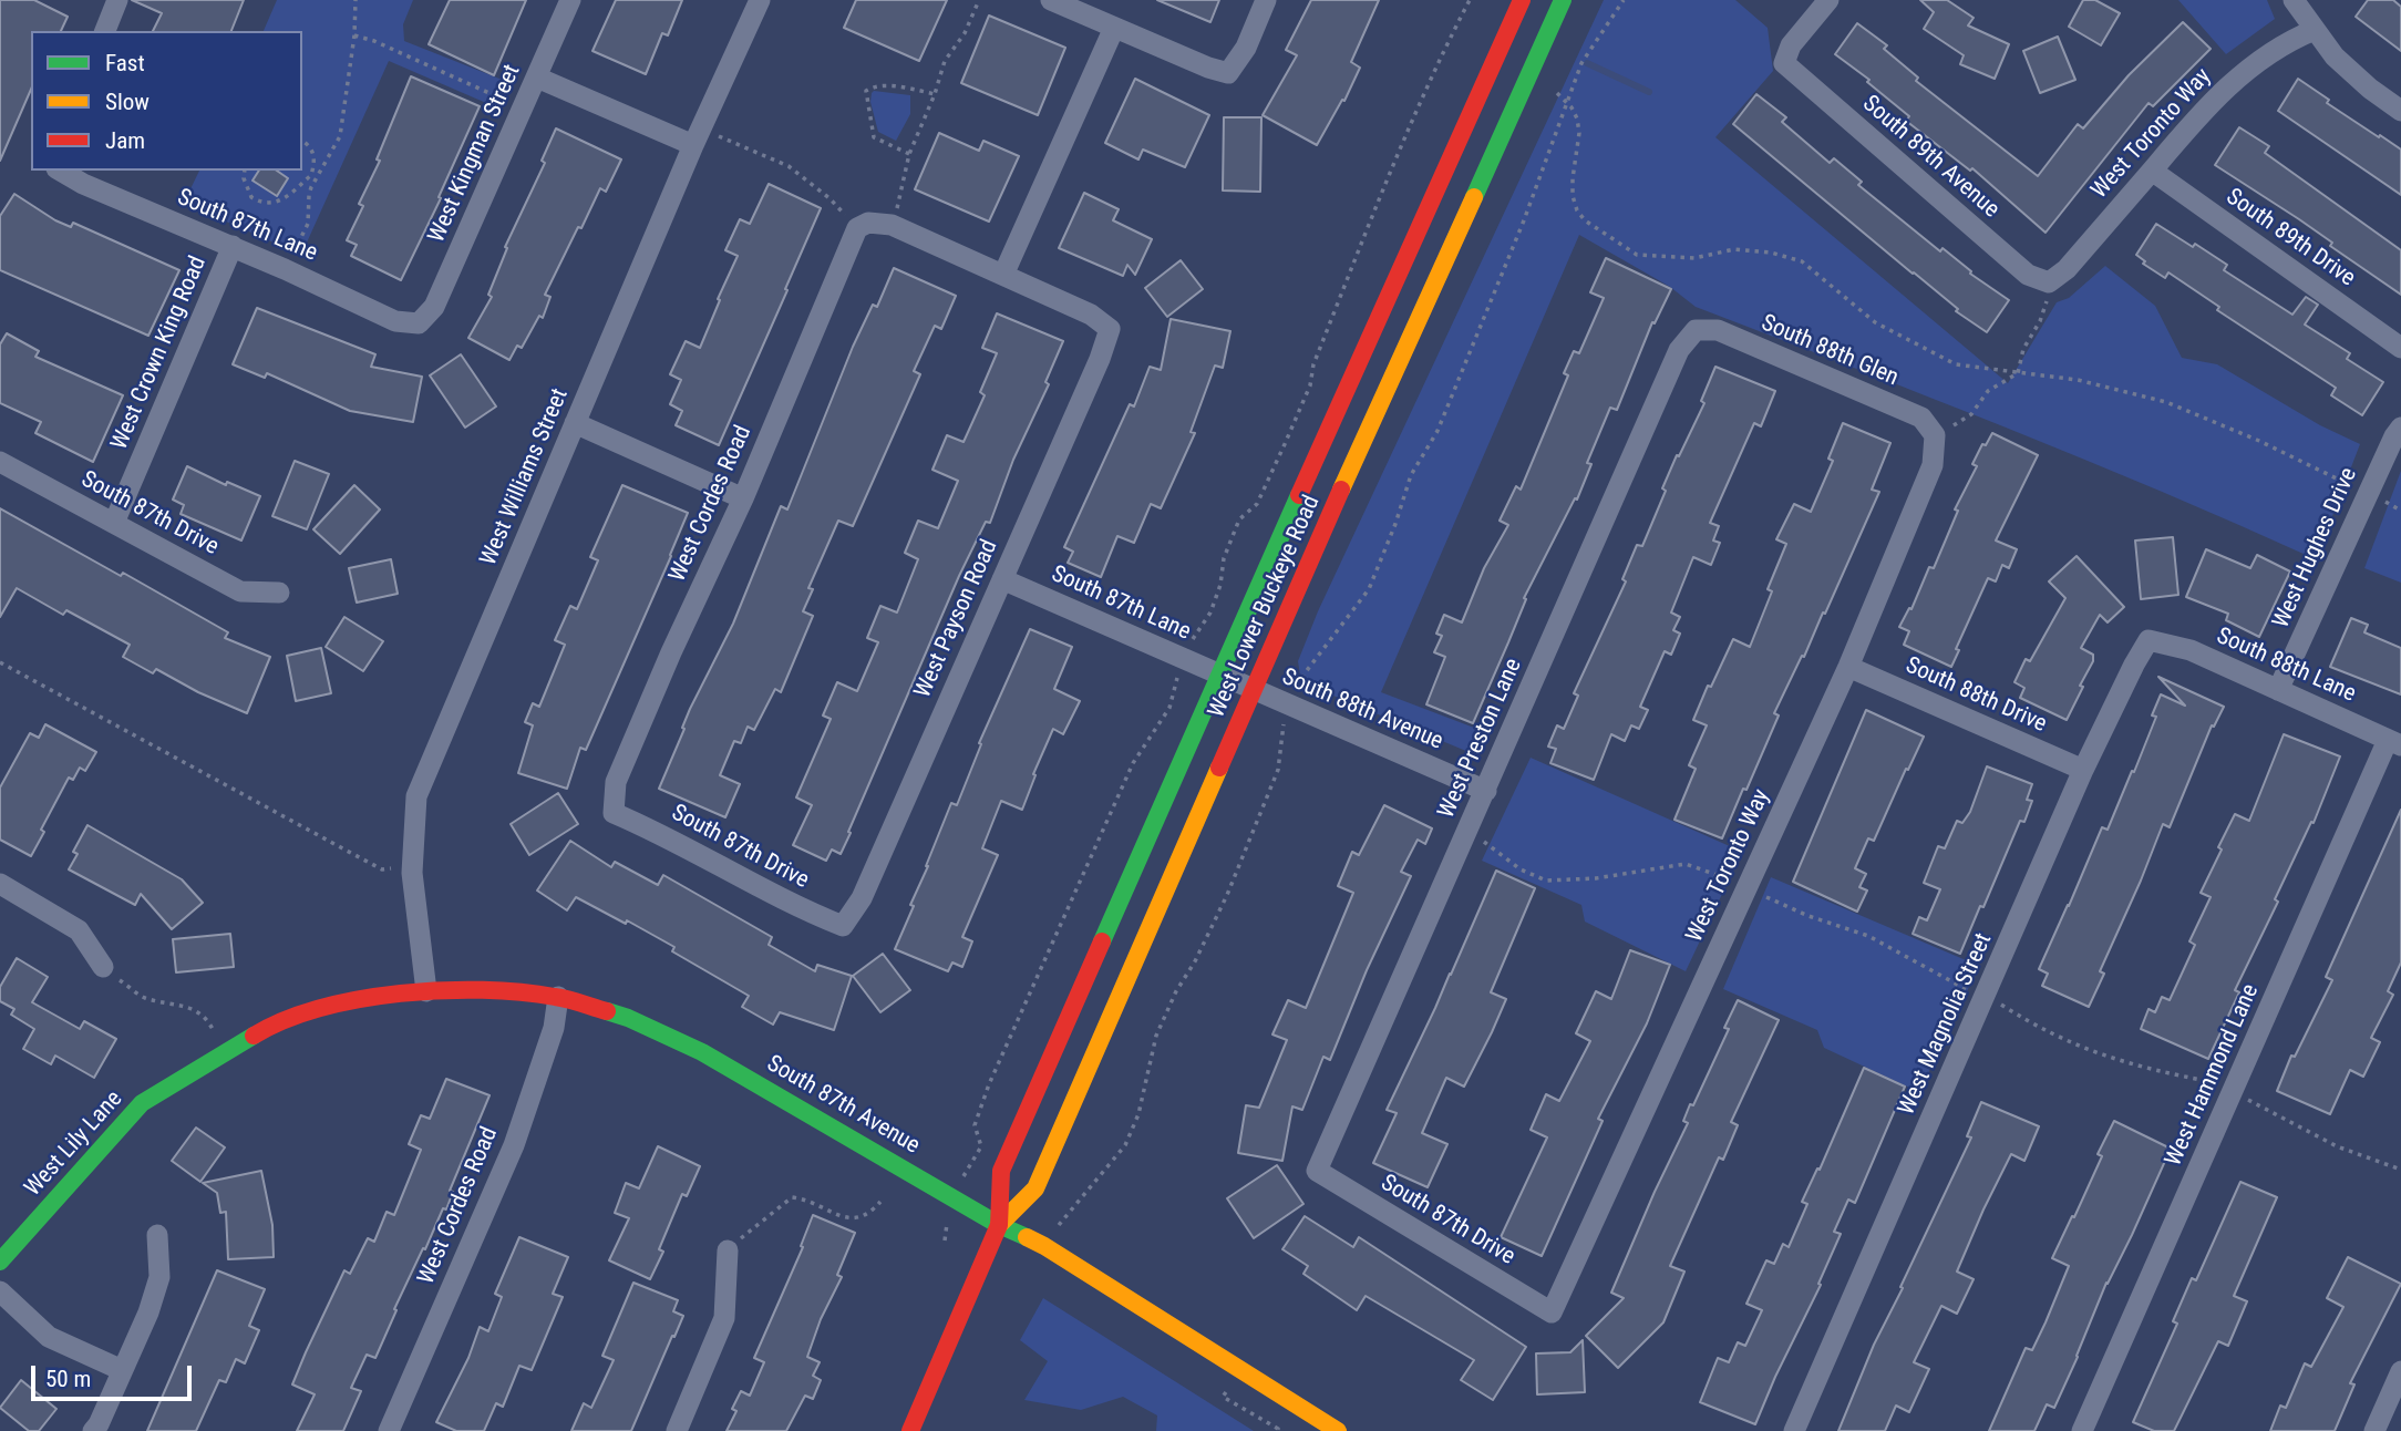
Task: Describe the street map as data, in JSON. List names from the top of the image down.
{
  "streets": {
    "main road": ["West Lower Buckeye Road", "South 87th Avenue", "West Lily Lane"],
    "street": [
      "West Toronto Way",
      "West Kingman Street",
      "South 89th Avenue",
      "South 87th Lane",
      "South 89th Drive",
      "South 88th Glen",
      "West Crown King Road",
      "West Williams Street",
      "West Cordes Road",
      "South 87th Drive",
      "West Hughes Drive",
      "West Payson Road",
      "South 88th Lane",
      "South 88th Drive",
      "South 88th Avenue",
      "West Preston Lane",
      "West Magnolia Street",
      "West Hammond Lane"
    ]
  },
  "crossings": [
    ["West Toronto Way", "South 89th Avenue"],
    ["West Toronto Way", "South 89th Drive"],
    ["West Toronto Way", "South 88th Glen"],
    ["West Toronto Way", "South 87th Drive"],
    ["West Toronto Way", "South 88th Drive"],
    ["West Kingman Street", "South 87th Lane"],
    ["South 87th Lane", "West Crown King Road"],
    ["South 87th Lane", "West Lower Buckeye Road"],
    ["South 87th Lane", "West Payson Road"],
    ["South 87th Lane", "South 88th Avenue"],
    ["South 88th Glen", "West Preston Lane"],
    ["West Crown King Road", "South 87th Drive"],
    ["West Williams Street", "South 87th Avenue"],
    ["West Cordes Road", "South 87th Drive"],
    ["West Cordes Road", "South 87th Avenue"],
    ["South 87th Drive", "West Payson Road"],
    ["South 87th Drive", "West Preston Lane"],
    ["West Hughes Drive", "South 88th Lane"],
    ["West Lower Buckeye Road", "South 88th Avenue"],
    ["West Lower Buckeye Road", "South 87th Avenue"],
    ["South 88th Lane", "West Magnolia Street"],
    ["South 88th Lane", "West Hammond Lane"],
    ["South 88th Drive", "West Magnolia Street"],
    ["South 88th Avenue", "West Preston Lane"],
    ["South 87th Avenue", "West Lily Lane"]
  ],
  "legend": ["Fast", "Slow", "Jam"],
  "scale_bar": "50 m"
}
